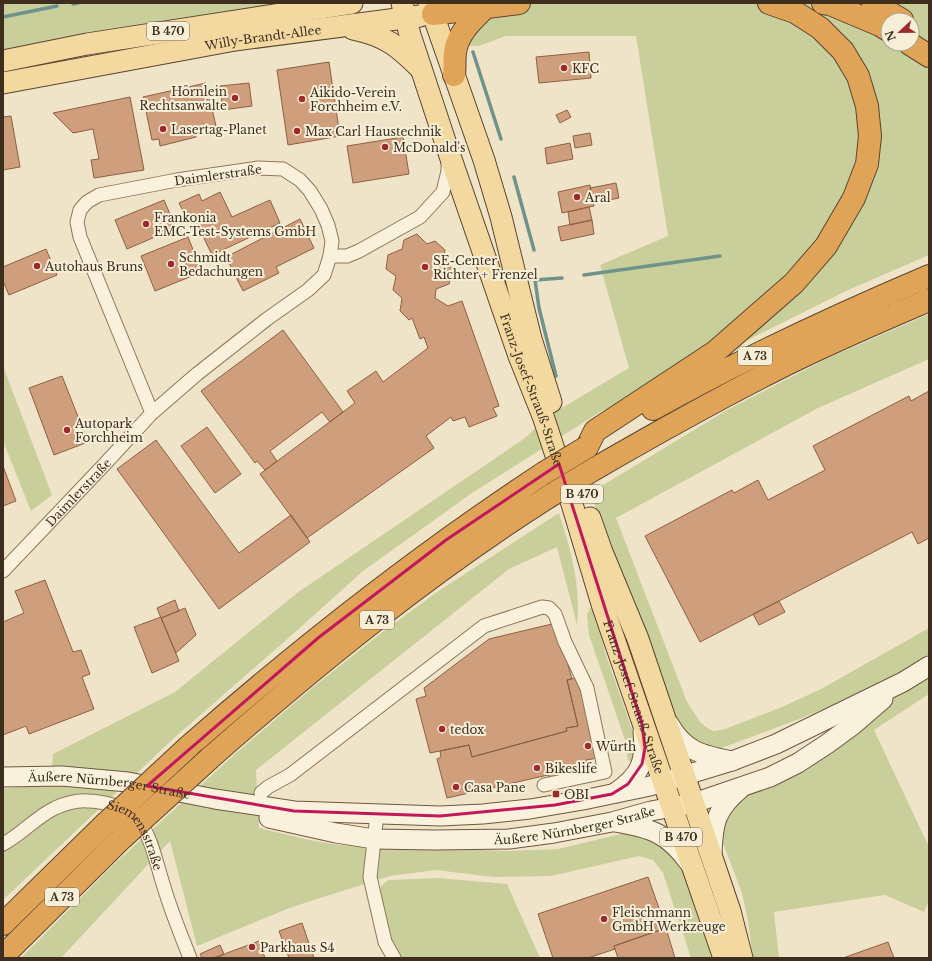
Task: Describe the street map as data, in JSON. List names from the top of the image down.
{
  "streets": {
    "highway": ["A 73"],
    "main road": [
      "B 470",
      "Willy-Brandt-Allee",
      "Franz-Josef-Strauß-Straße",
      "Äußere Nürnberger Straße"
    ],
    "street": ["Daimlerstraße", "Siemensstraße"]
  },
  "crossings": [
    ["B 470", "Willy-Brandt-Allee"],
    ["B 470", "Franz-Josef-Strauß-Straße"],
    ["Willy-Brandt-Allee", "Franz-Josef-Strauß-Straße"],
    ["Franz-Josef-Strauß-Straße", "Äußere Nürnberger Straße"]
  ],
  "places": {
    "other": [
      "KFC",
      "Hörnlein Rechtsanwälte",
      "Aikido-Verein Forchheim e.V.",
      "Lasertag-Planet",
      "Max Carl Haustechnik",
      "McDonald's",
      "Aral",
      "Frankonia EMC-Test-Systems GmbH",
      "Schmidt Bedachungen",
      "Autohaus Bruns",
      "SE-Center Richter + Frenzel",
      "Autopark Forchheim",
      "tedox",
      "Würth",
      "Bikeslife",
      "Casa Pane",
      "Fleischmann GmbH Werkzeuge",
      "Parkhaus S4"
    ],
    "transit": ["OBI"]
  },
  "north": "left"
}
